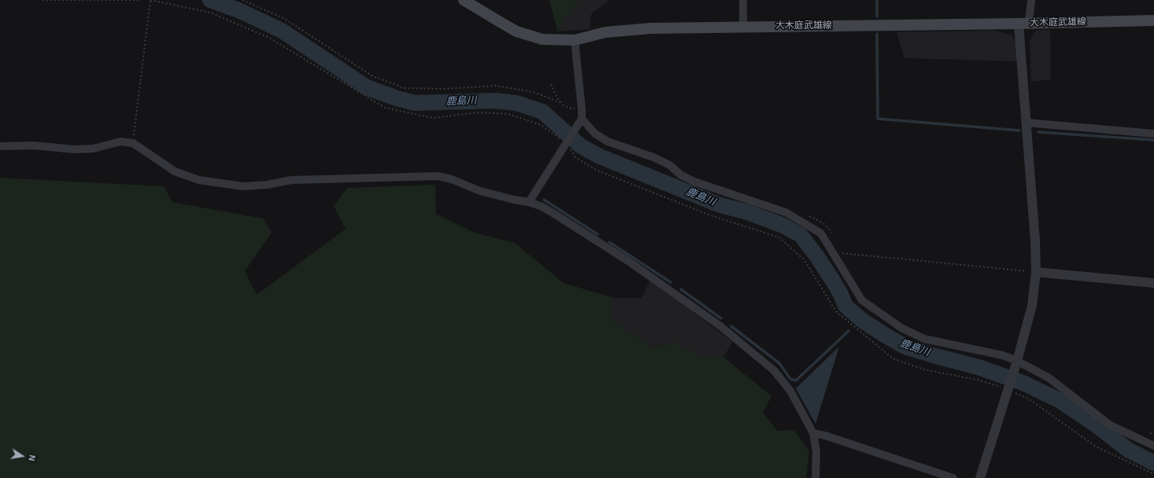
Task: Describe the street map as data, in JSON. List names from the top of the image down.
{
  "streets": {
    "main road": ["大木庭武雄線"]
  },
  "water": ["鹿島川"],
  "north": "right"
}
